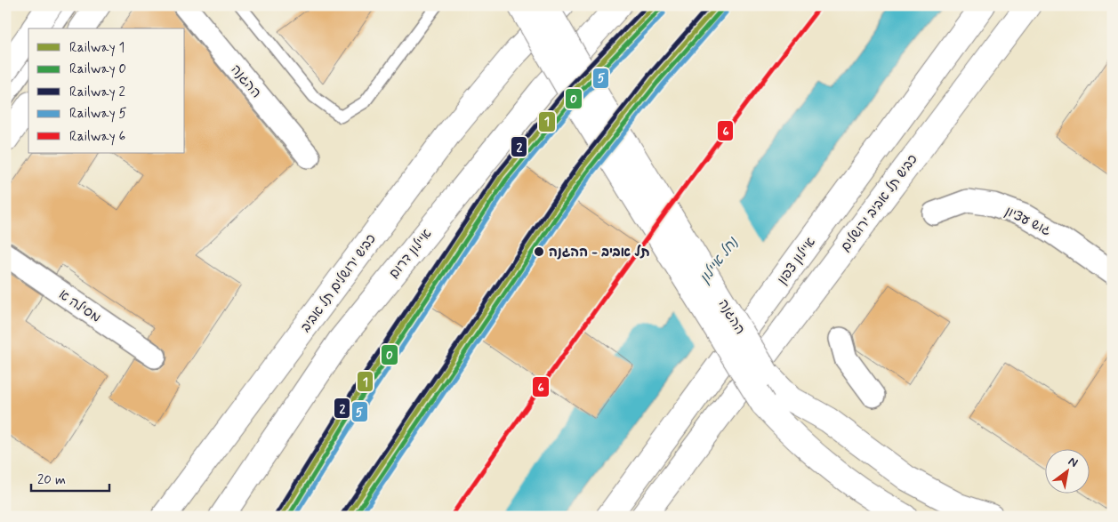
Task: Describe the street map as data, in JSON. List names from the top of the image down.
{
  "streets": {
    "main road": [
      "ההגנה",
      "כביש תל אביב ירושלים",
      "איילון דרום",
      "איילון צפון",
      "כביש ירושלים תל אביב"
    ],
    "street": ["גוש עציון", "מסילה א"]
  },
  "water": ["נחל איילון"],
  "places": ["תל אביב - ההגנה"],
  "lines": [
    "rail line 1",
    "rail line 2",
    "rail line 6",
    "rail line 0",
    "rail line 5"
  ],
  "legend": [
    "Railway 1",
    "Railway 0",
    "Railway 2",
    "Railway 5",
    "Railway 6"
  ],
  "scale_bar": "20 m",
  "north": "top right"
}
